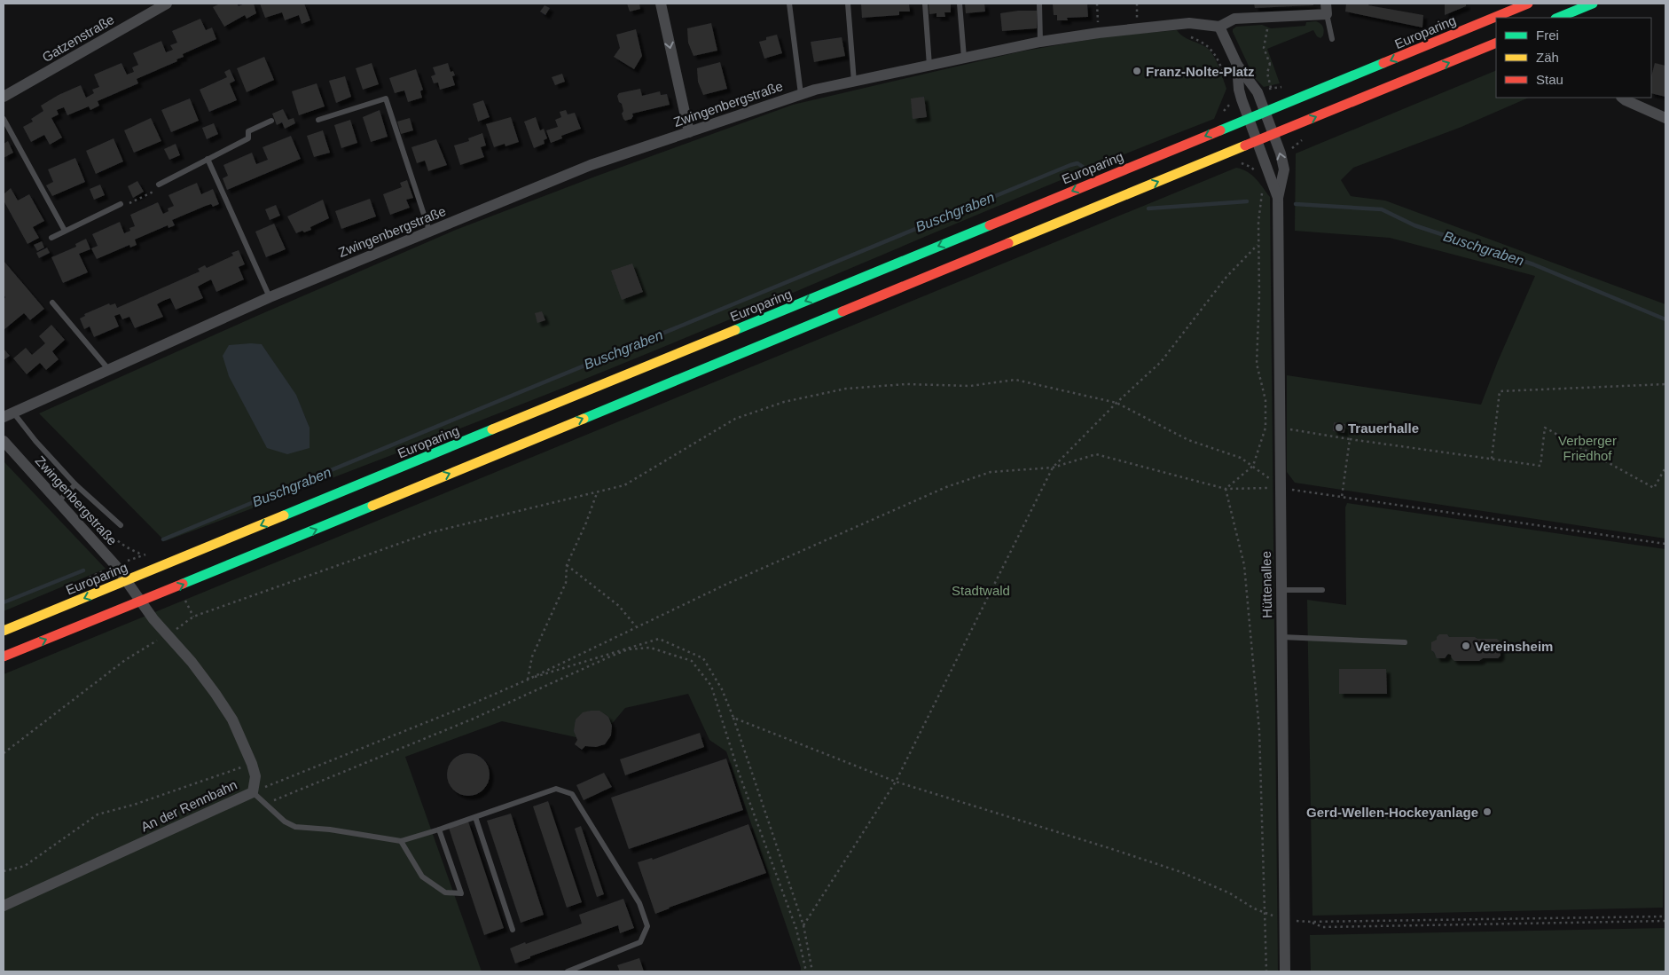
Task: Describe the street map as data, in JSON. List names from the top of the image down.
{
  "streets": {
    "main road": ["Europaring"],
    "street": [
      "Gatzenstraße",
      "Zwingenbergstraße",
      "Hüttenallee",
      "An der Rennbahn"
    ]
  },
  "crossings": [
    ["Europaring", "Zwingenbergstraße"],
    ["Europaring", "Hüttenallee"],
    ["Europaring", "An der Rennbahn"],
    ["Zwingenbergstraße", "An der Rennbahn"]
  ],
  "water": ["Buschgraben"],
  "parks": ["Verberger Friedhof", "Stadtwald"],
  "places": [
    "Franz-Nolte-Platz",
    "Trauerhalle",
    "Vereinsheim",
    "Gerd-Wellen-Hockeyanlage"
  ],
  "legend": ["Frei", "Zäh", "Stau"]
}
